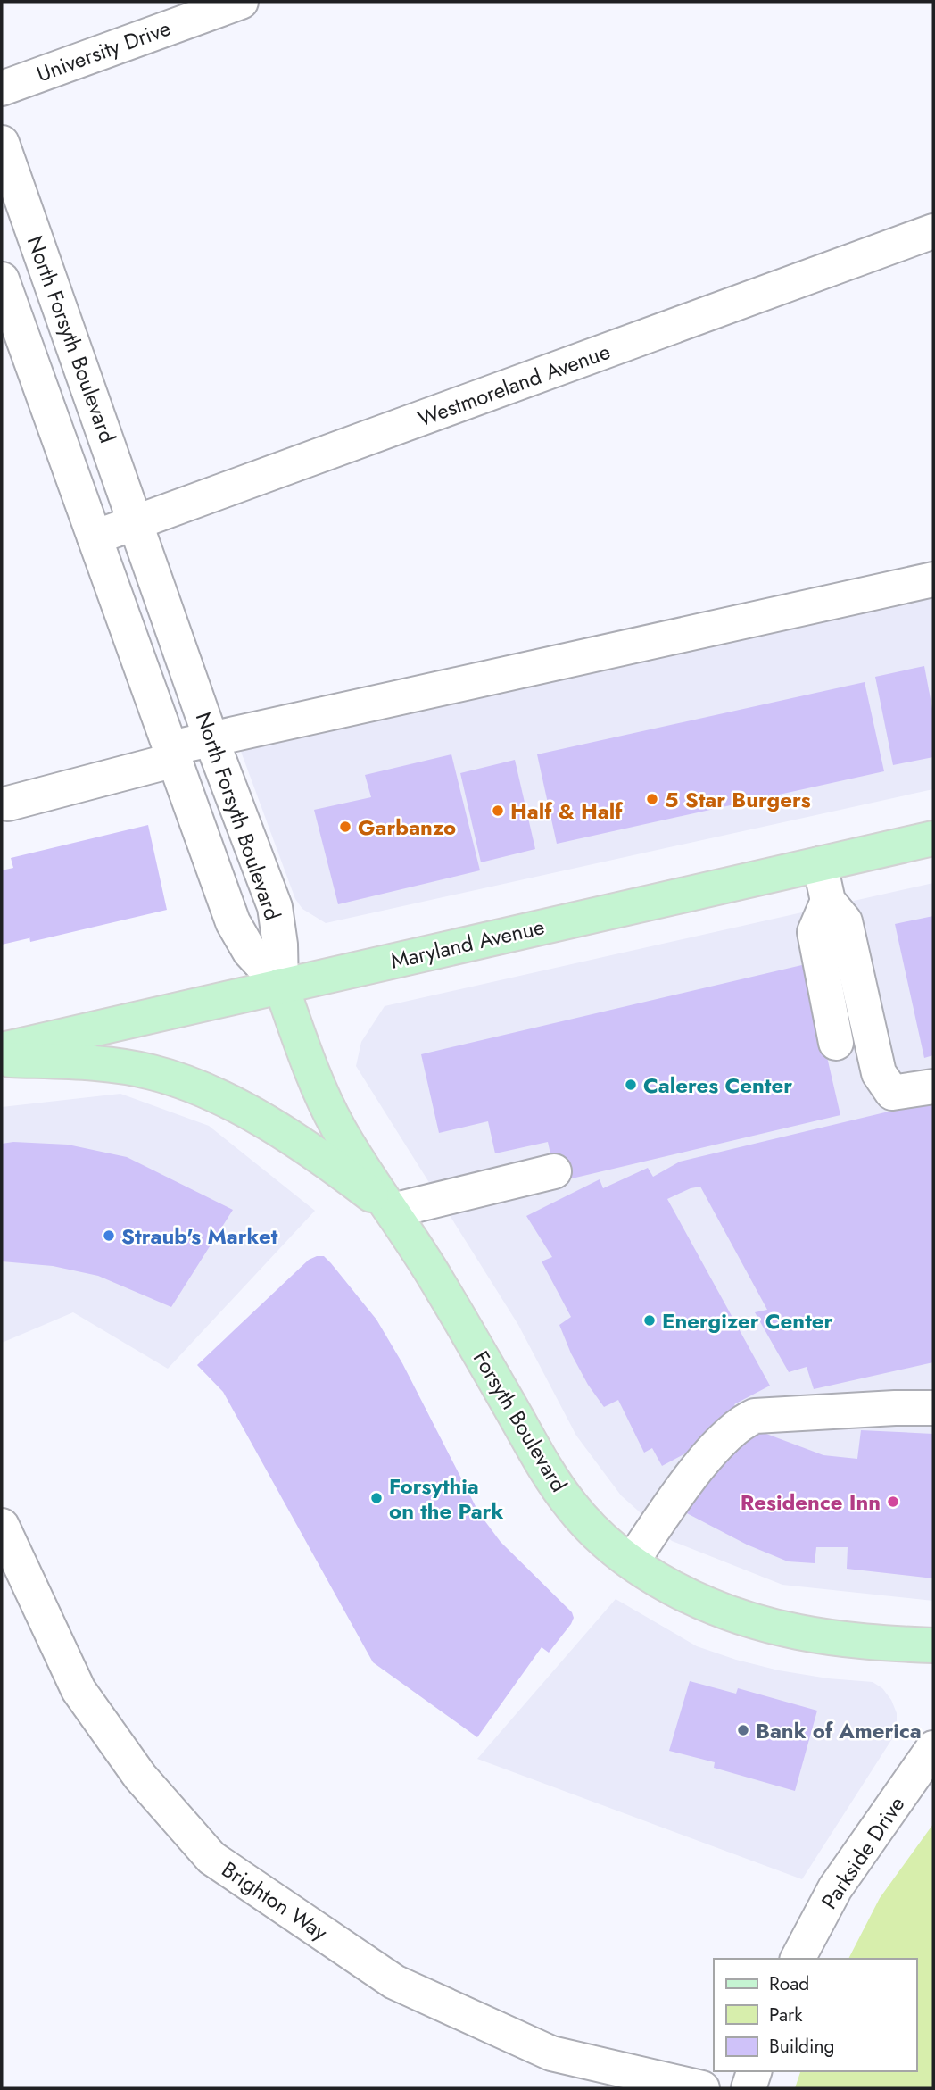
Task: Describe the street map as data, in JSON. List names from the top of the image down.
{
  "streets": {
    "main road": ["Maryland Avenue", "Forsyth Boulevard"],
    "street": [
      "University Drive",
      "North Forsyth Boulevard",
      "Westmoreland Avenue",
      "Parkside Drive",
      "Brighton Way"
    ]
  },
  "crossings": [
    ["North Forsyth Boulevard", "Westmoreland Avenue"],
    ["North Forsyth Boulevard", "Maryland Avenue"],
    ["North Forsyth Boulevard", "Forsyth Boulevard"],
    ["Maryland Avenue", "Forsyth Boulevard"]
  ],
  "places": [
    "5 Star Burgers",
    "Half & Half",
    "Garbanzo",
    "Caleres Center",
    "Straub's Market",
    "Energizer Center",
    "Forsythia on the Park",
    "Residence Inn",
    "Bank of America"
  ],
  "legend": ["Road", "Park", "Building"]
}
